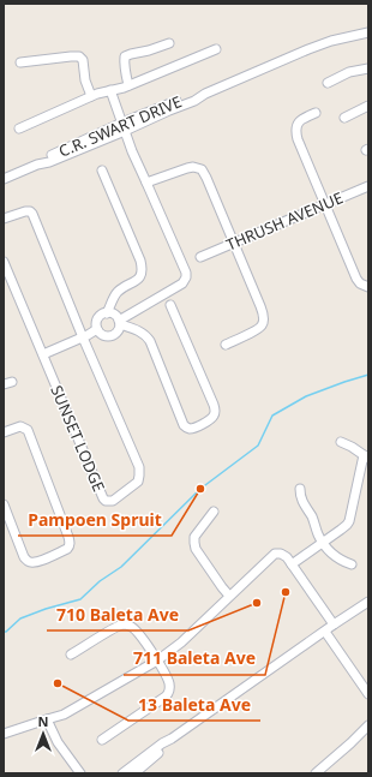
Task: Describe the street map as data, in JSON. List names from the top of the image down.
{
  "streets": {
    "street": ["C.R. SWART DRIVE", "THRUSH AVENUE", "SUNSET LODGE"]
  },
  "places": [
    "Pampoen Spruit",
    "711 Baleta Ave",
    "710 Baleta Ave",
    "13 Baleta Ave"
  ],
  "north": "top"
}
